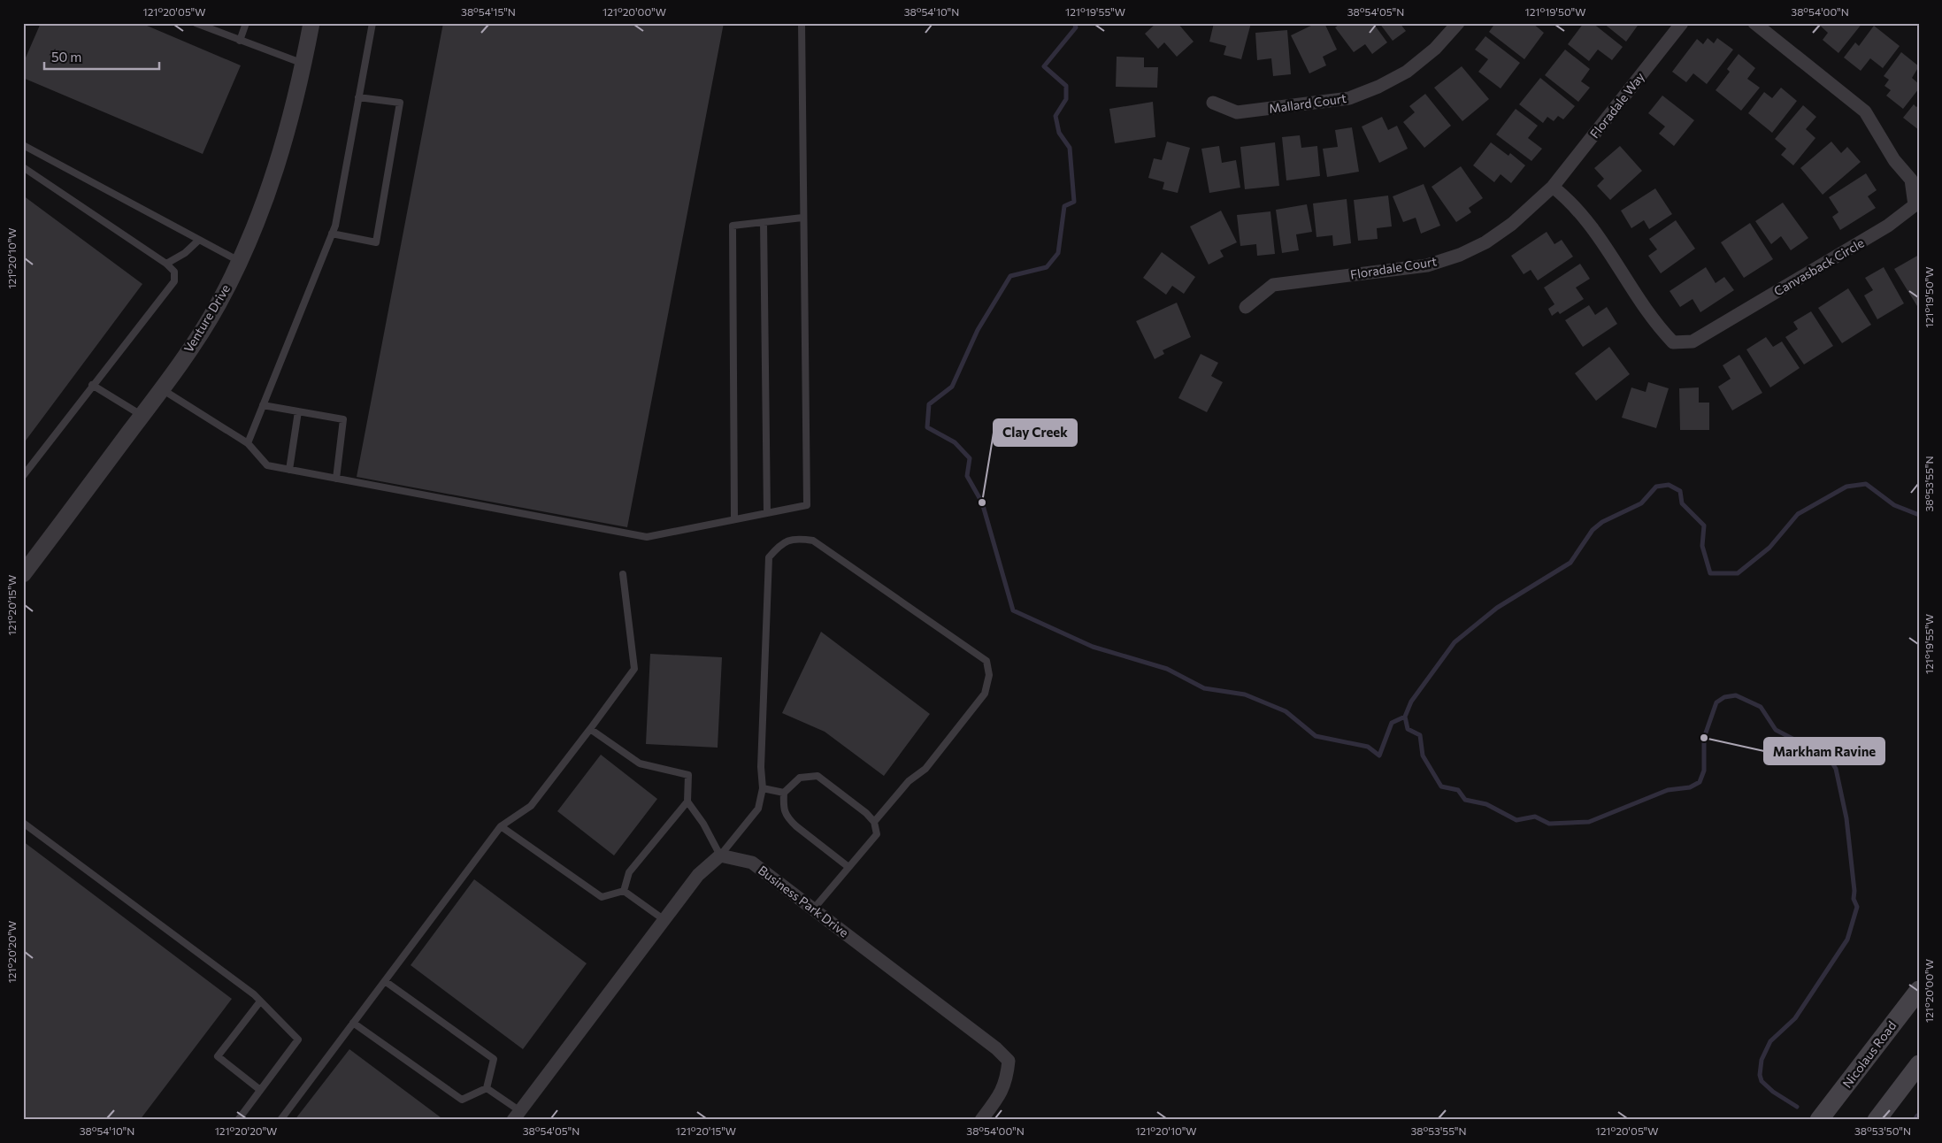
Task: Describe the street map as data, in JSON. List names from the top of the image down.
{
  "streets": {
    "main road": ["Nicolaus Road"],
    "street": [
      "Mallard Court",
      "Floradale Way",
      "Canvasback Circle",
      "Floradale Court",
      "Venture Drive",
      "Business Park Drive"
    ]
  },
  "crossings": [
    ["Floradale Way", "Canvasback Circle"],
    ["Floradale Way", "Floradale Court"],
    ["Canvasback Circle", "Floradale Court"]
  ],
  "places": ["Clay Creek", "Markham Ravine"],
  "scale_bar": "50 m",
  "coordinates": [
    "121°20'05\"W",
    "38°54'15\"N",
    "121°20'00\"W",
    "38°54'10\"N",
    "121°19'55\"W",
    "38°54'05\"N",
    "121°19'50\"W",
    "38°54'00\"N",
    "121°20'10\"W",
    "38°53'55\"N",
    "121°20'15\"W",
    "121°20'20\"W",
    "38°53'50\"N"
  ]
}
